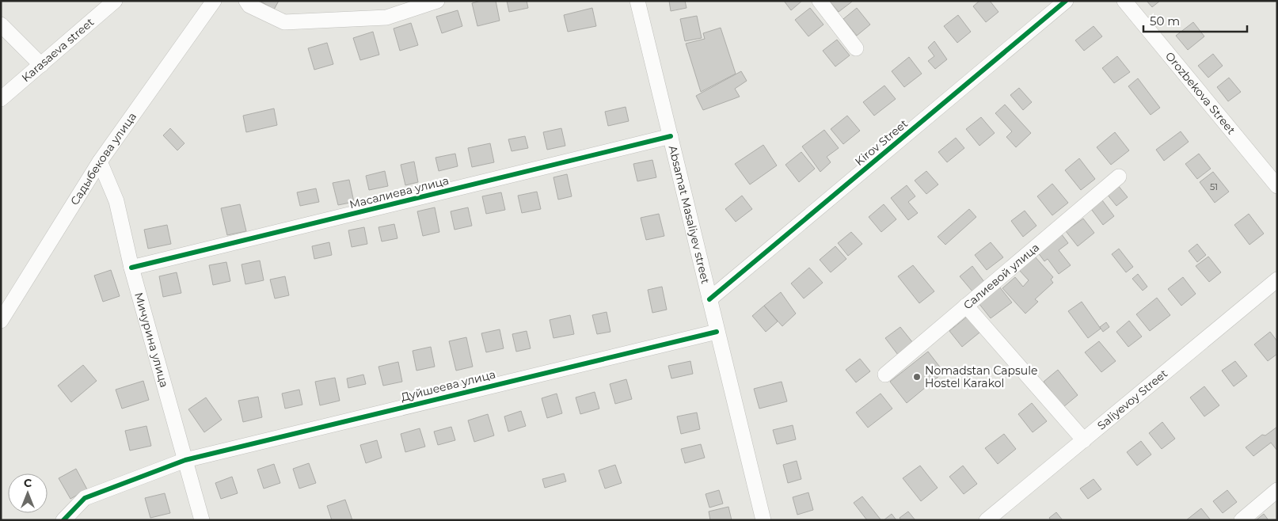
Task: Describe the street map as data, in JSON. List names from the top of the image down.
{
  "streets": {
    "street": [
      "Karasaeva street",
      "Orozbekova Street",
      "Kirov Street",
      "Садыбекова улица",
      "Масалиева улица",
      "Absamat Masaliyev street",
      "Салиевой улица",
      "Мичурина улица",
      "Дуйшеева улица",
      "Saliyevoy Street"
    ]
  },
  "crossings": [
    ["Kirov Street", "Absamat Masaliyev street"],
    ["Садыбекова улица", "Мичурина улица"],
    ["Масалиева улица", "Absamat Masaliyev street"],
    ["Масалиева улица", "Мичурина улица"],
    ["Absamat Masaliyev street", "Дуйшеева улица"],
    ["Мичурина улица", "Дуйшеева улица"]
  ],
  "places": ["Nomadstan Capsule Hostel Karakol"],
  "house_numbers": ["51"],
  "scale_bar": "50 m",
  "north": "top"
}
